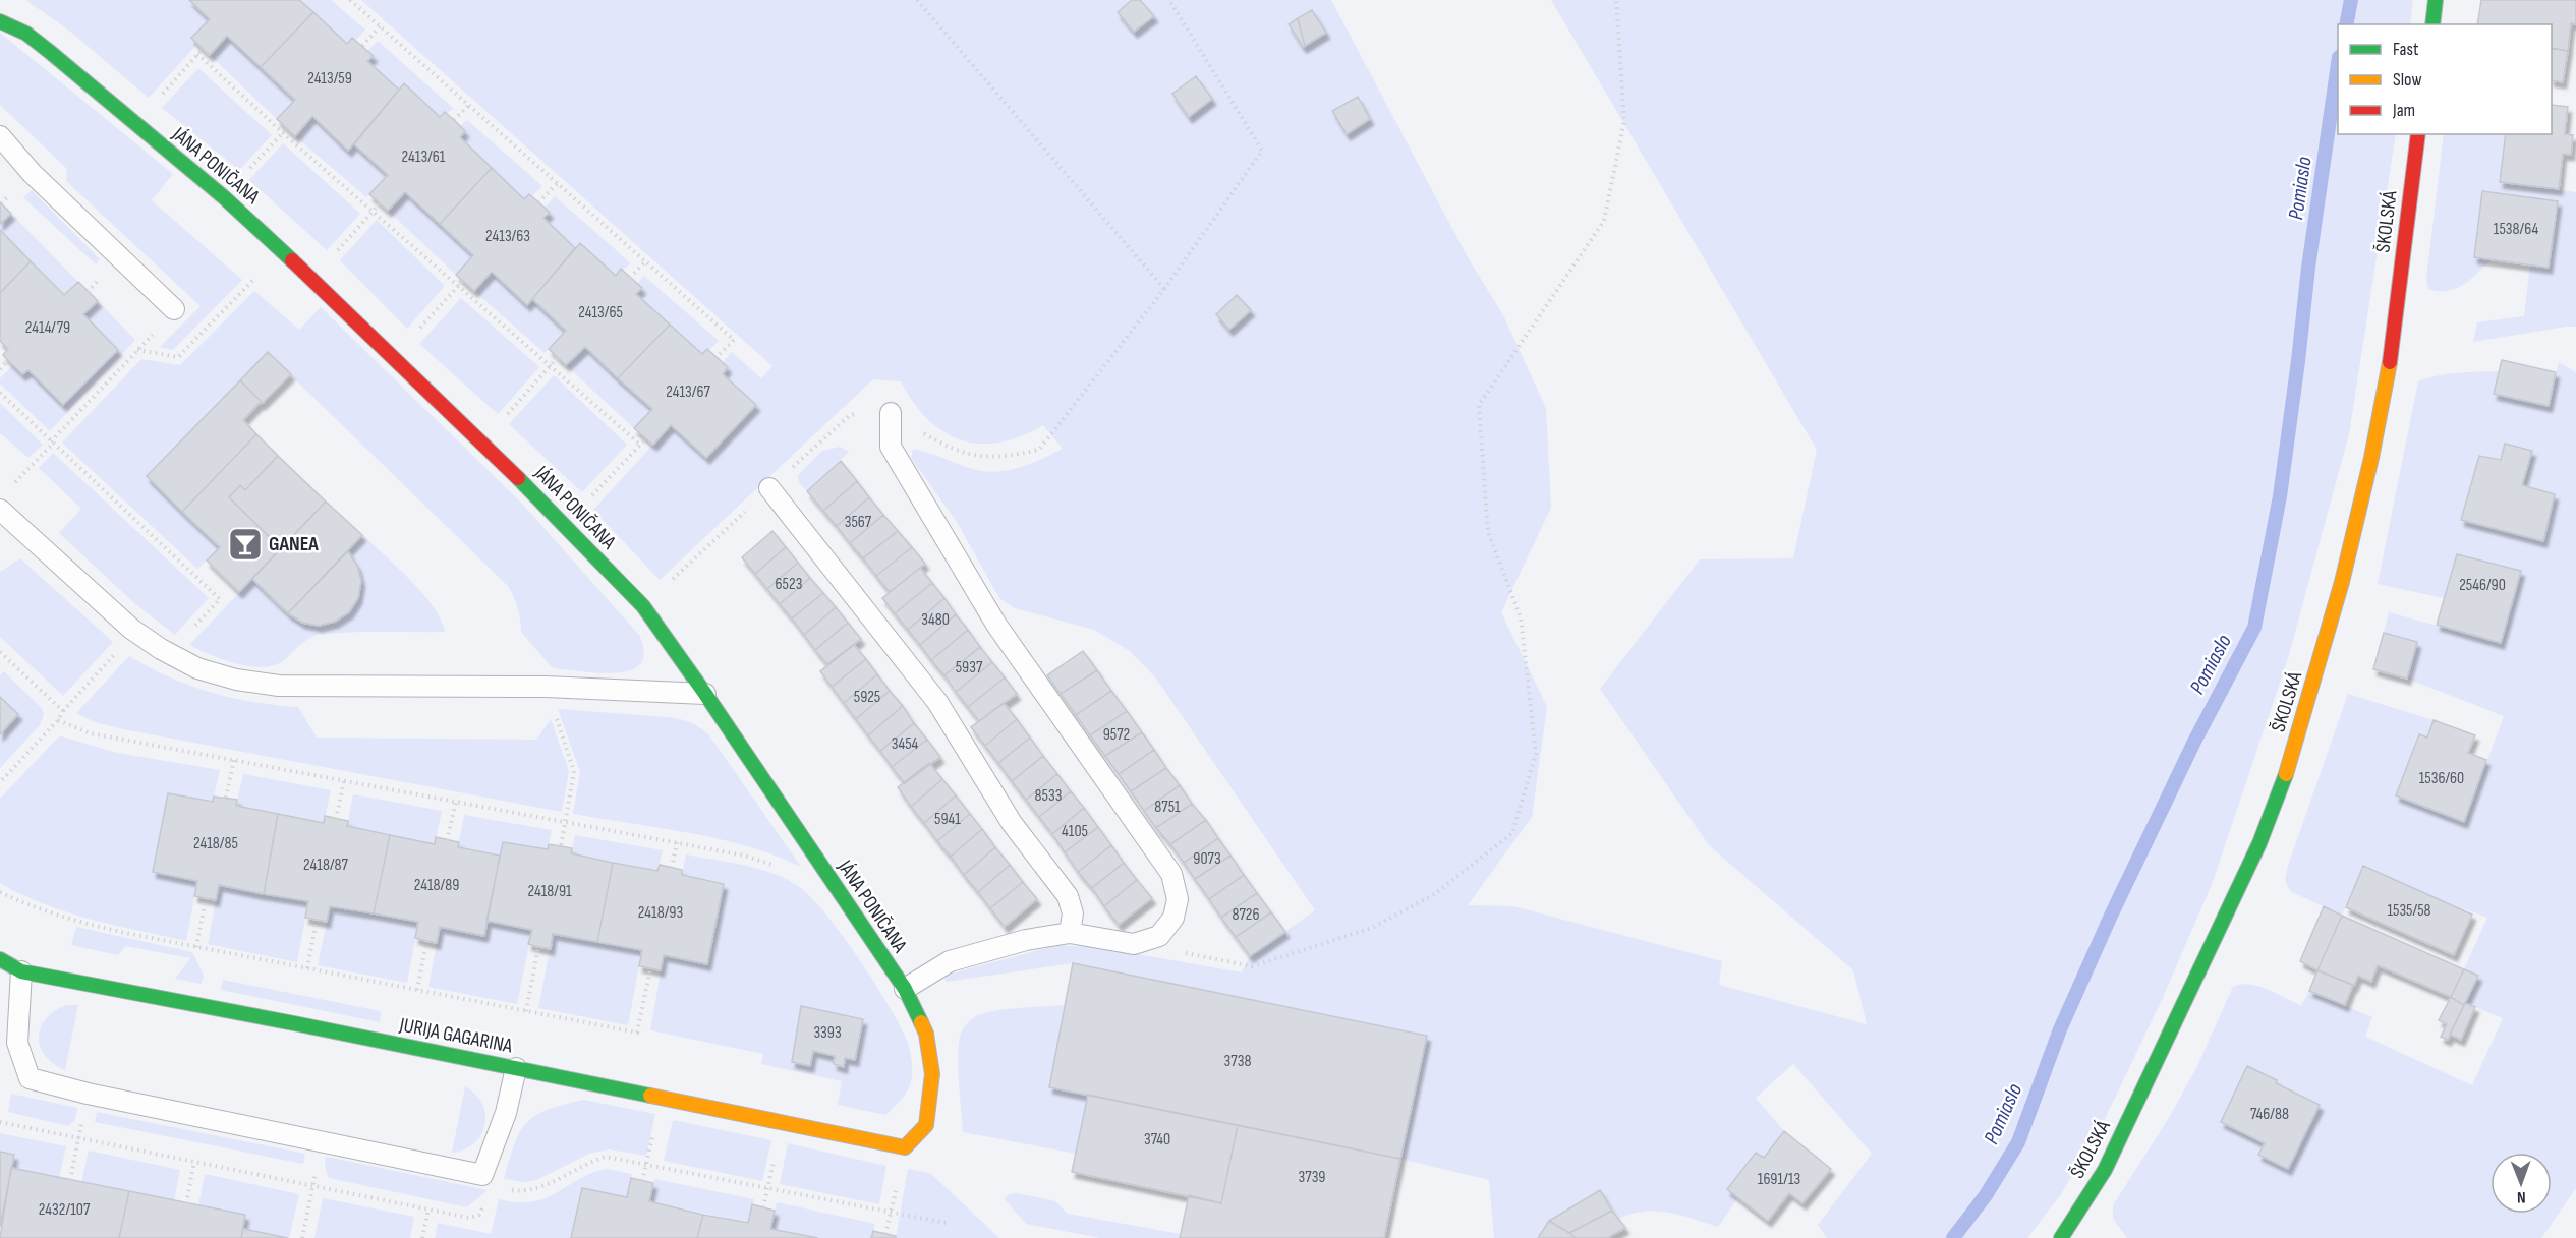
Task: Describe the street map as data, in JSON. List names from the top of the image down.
{
  "streets": {
    "street": ["JÁNA PONIČANA", "ŠKOLSKÁ", "JURIJA GAGARINA"]
  },
  "crossings": [
    ["JÁNA PONIČANA", "JURIJA GAGARINA"]
  ],
  "water": ["Pomiaslo"],
  "places": {
    "bar": ["GANEA"]
  },
  "house_numbers": [
    "2413/59",
    "2413/61",
    "1538/64",
    "2413/63",
    "2413/65",
    "2414/79",
    "2413/67",
    "3567",
    "6523",
    "2546/90",
    "3480",
    "5937",
    "5925",
    "9572",
    "3454",
    "1536/60",
    "8533",
    "8751",
    "5941",
    "4105",
    "2418/85",
    "9073",
    "2418/87",
    "2418/89",
    "2418/91",
    "1535/58",
    "2418/93",
    "8726",
    "3393",
    "3738",
    "746/88",
    "3740",
    "3739",
    "1691/13",
    "2432/107"
  ],
  "legend": ["Fast", "Slow", "Jam"],
  "north": "bottom"
}
